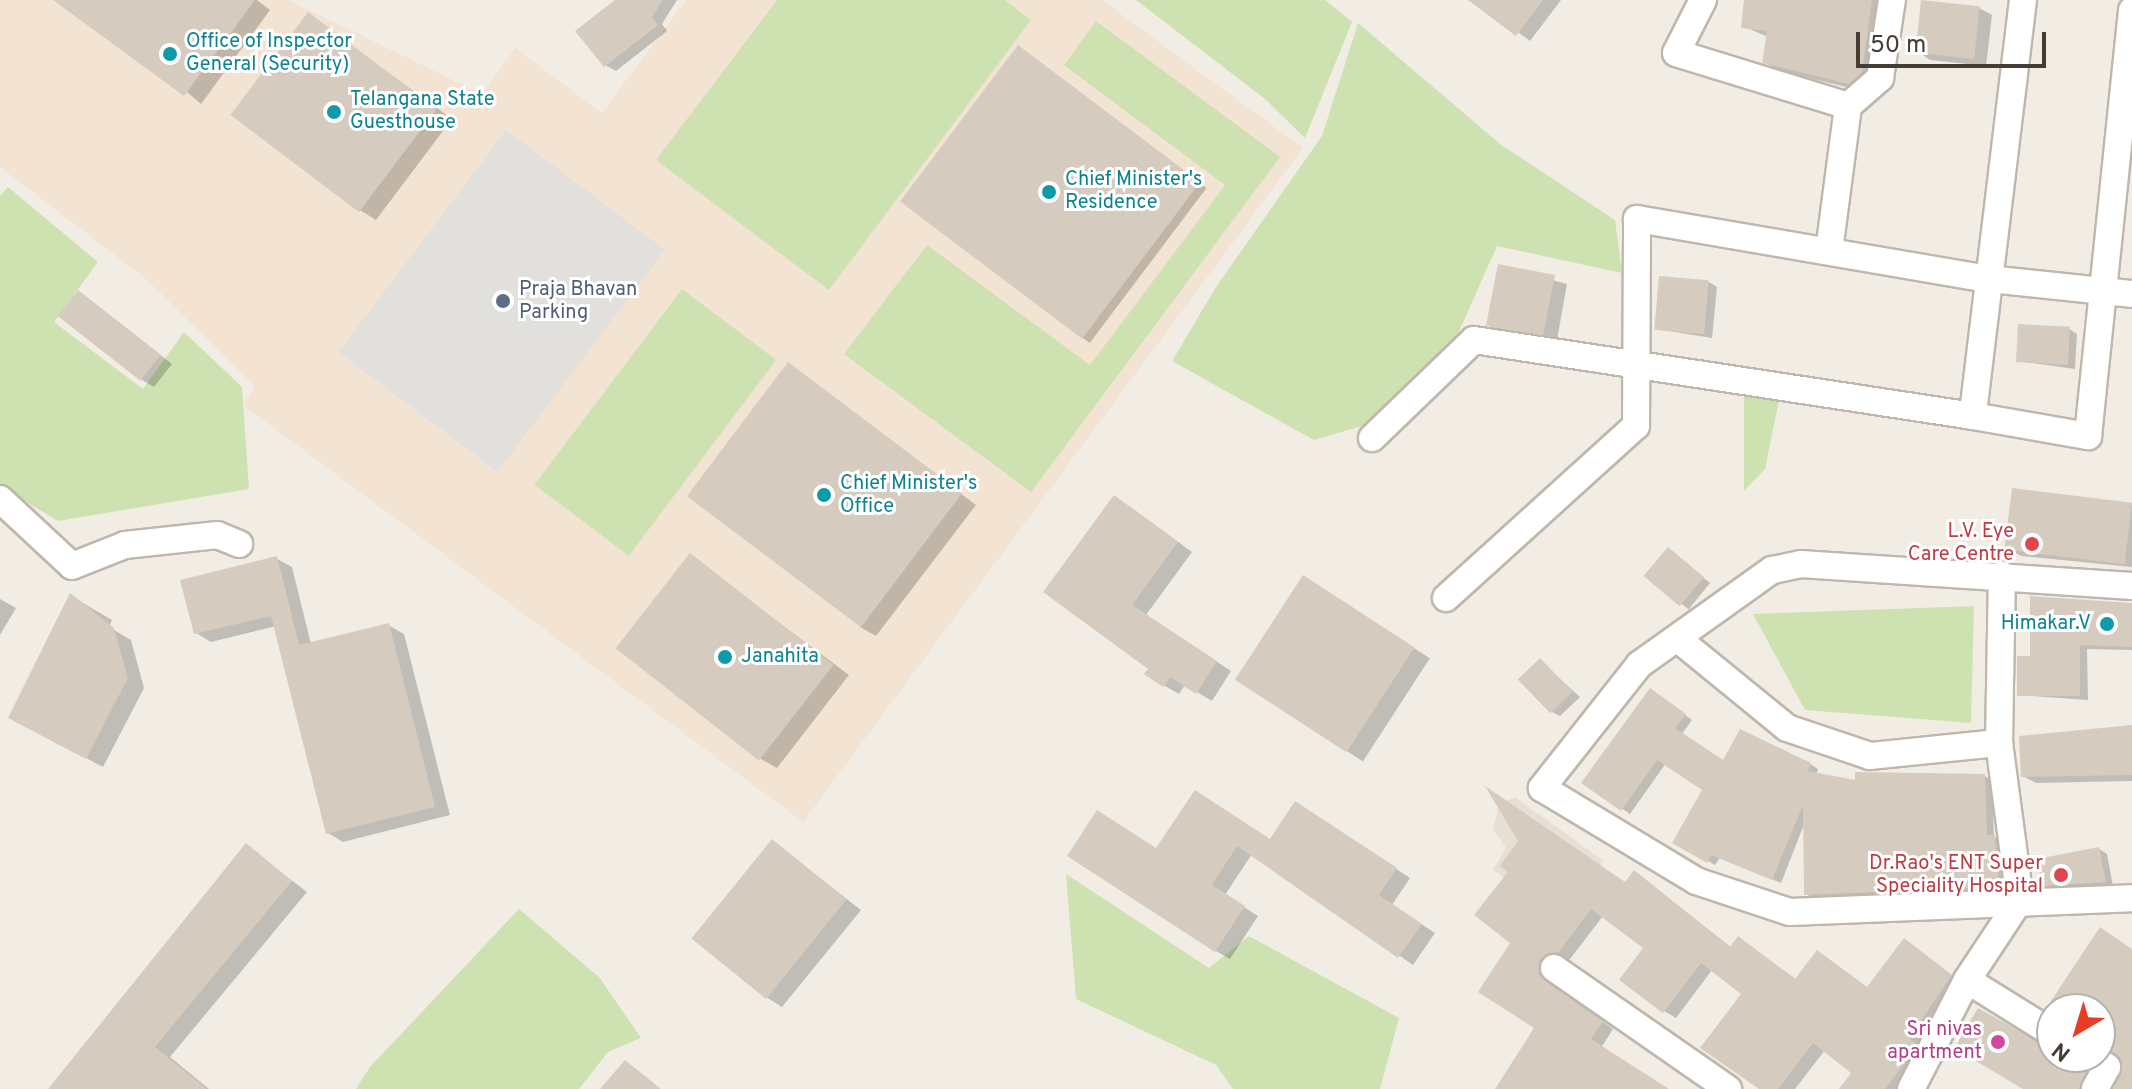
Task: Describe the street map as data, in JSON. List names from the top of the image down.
{
  "places": [
    "Office of Inspector General (Security)",
    "Telangana State Guesthouse",
    "Chief Minister's Residence",
    "Praja Bhavan Parking",
    "Chief Minister's Office",
    "L.V. Eye Care Centre",
    "Himakar.V",
    "Janahita",
    "Dr.Rao's ENT Super Speciality Hospital",
    "Sri nivas apartment"
  ],
  "scale_bar": "50 m",
  "north": "bottom left"
}
